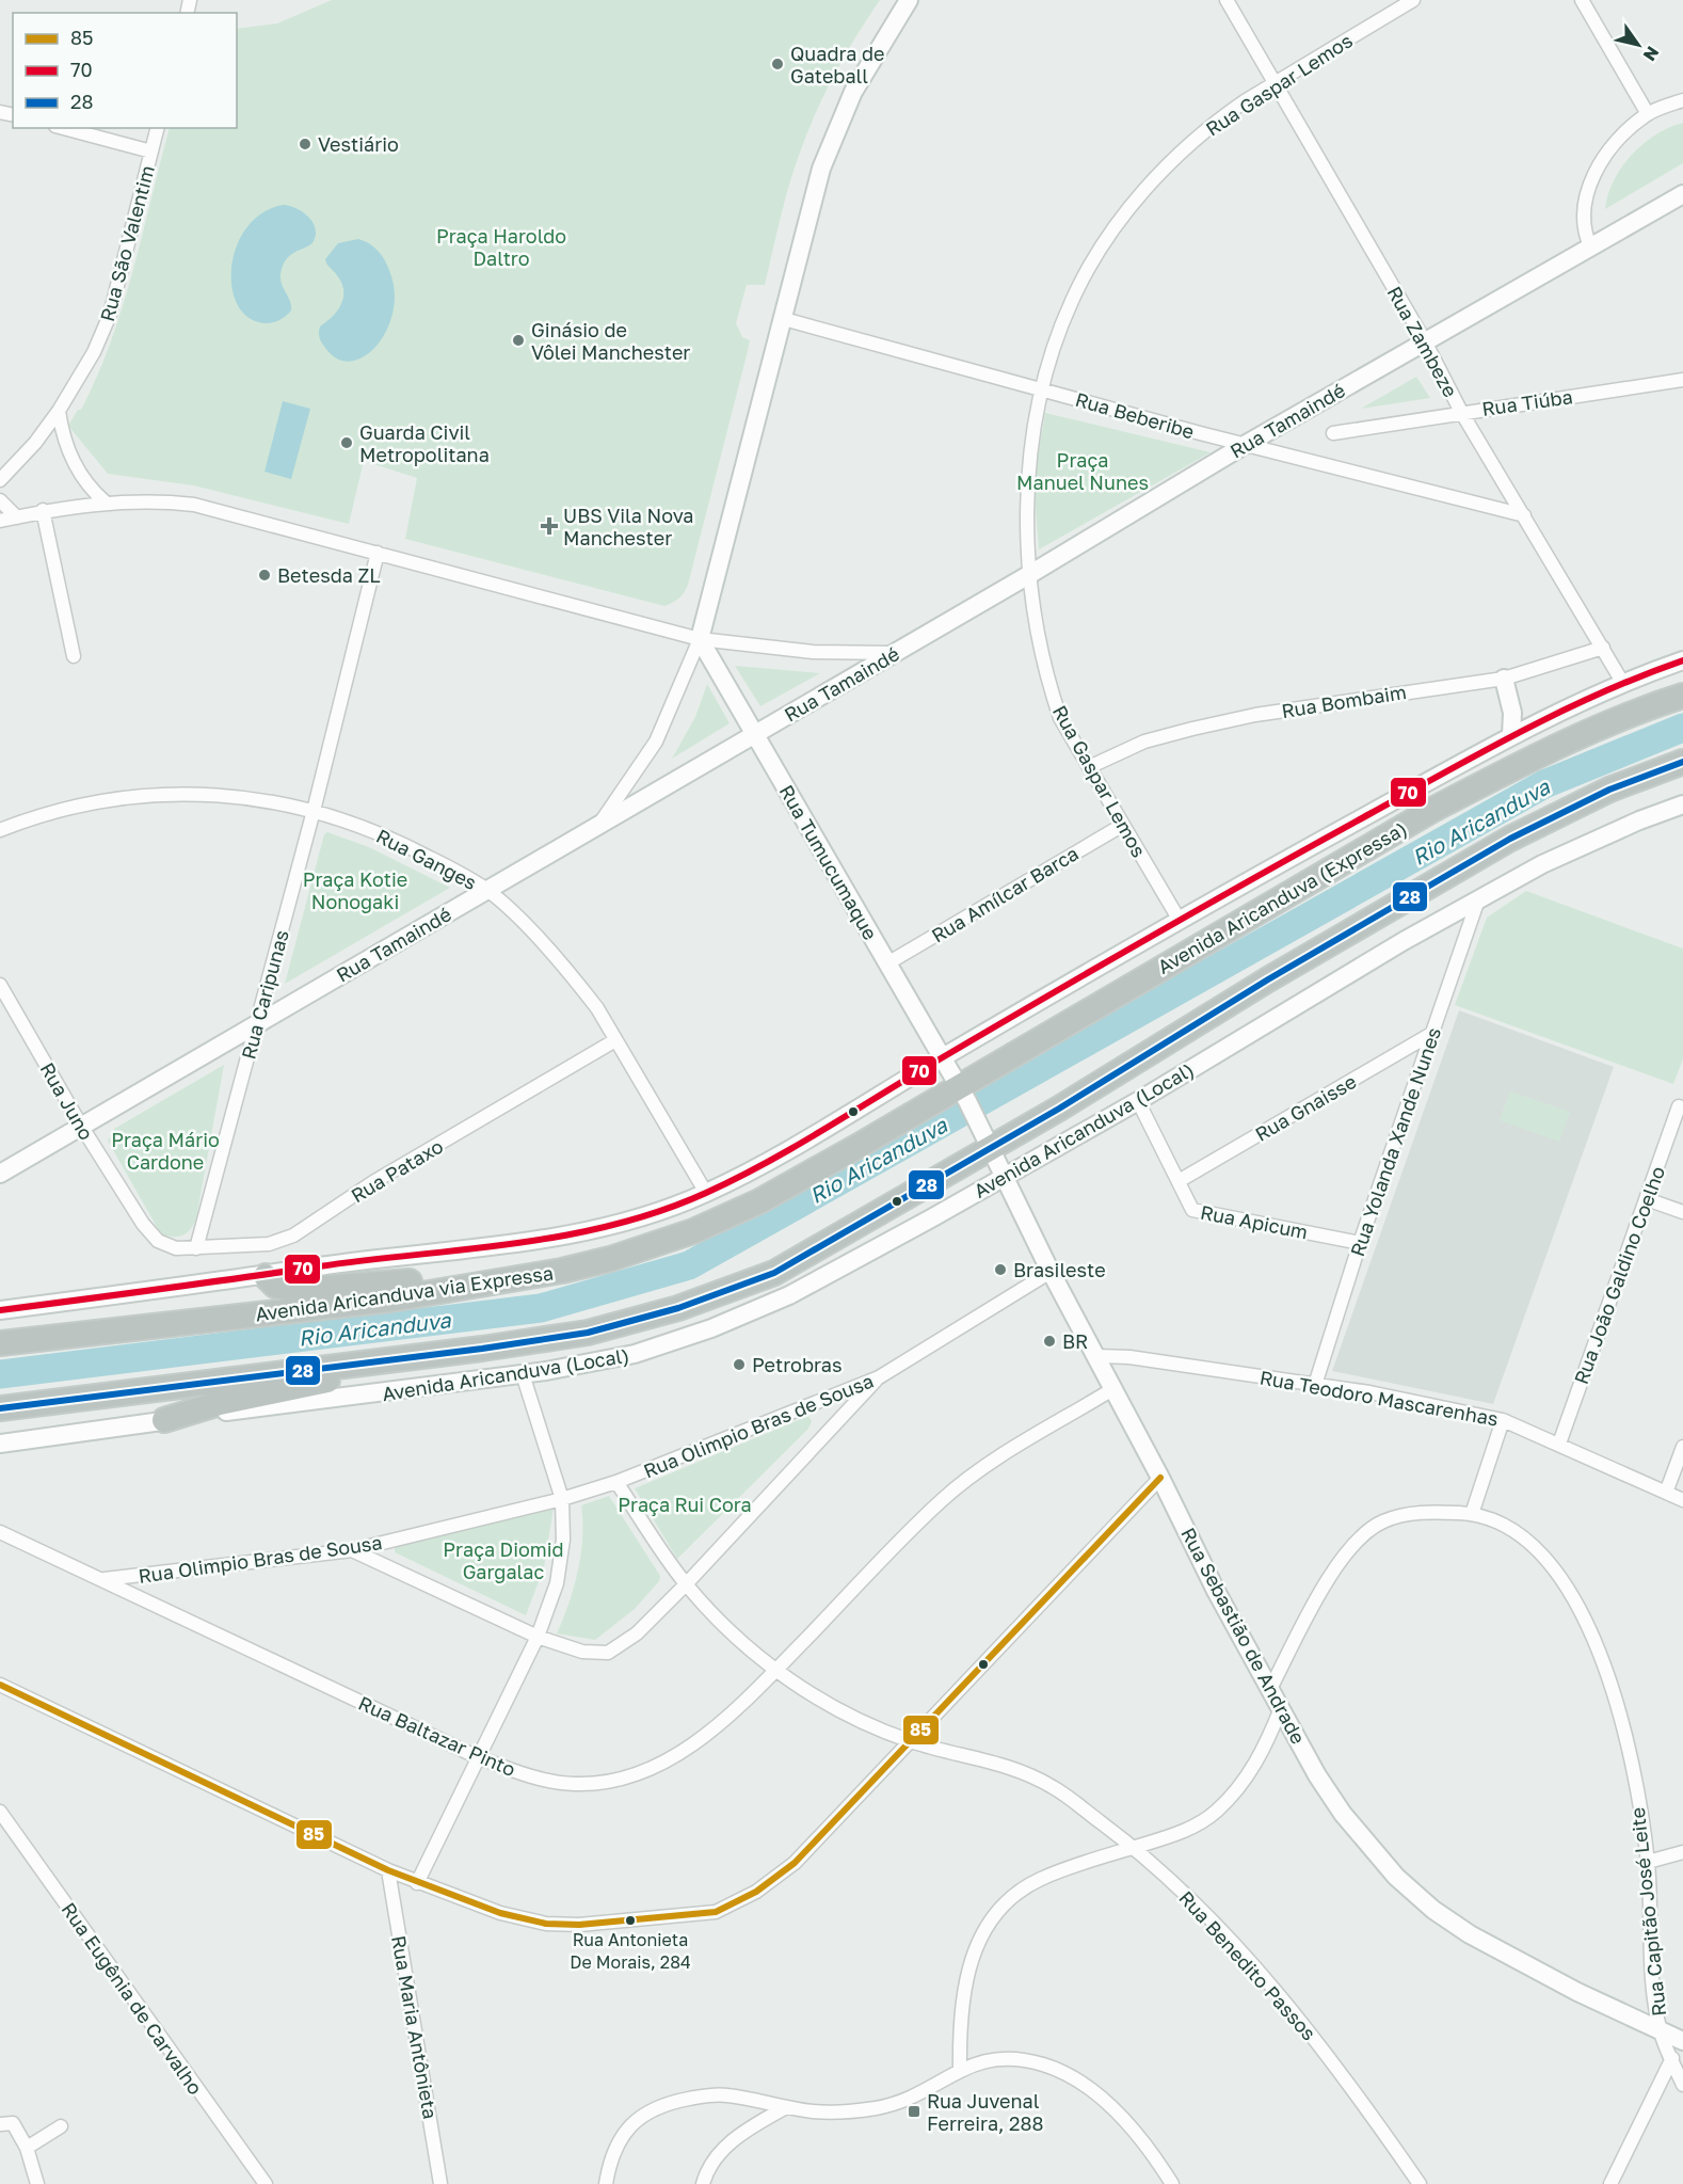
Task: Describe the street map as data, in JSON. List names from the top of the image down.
{
  "streets": {
    "highway": ["Avenida Aricanduva (Expressa)", "Avenida Aricanduva via Expressa"],
    "street": [
      "Rua Gaspar Lemos",
      "Rua São Valentim",
      "Rua Zambeze",
      "Rua Tiúba",
      "Rua Beberibe",
      "Rua Tamaindé",
      "Rua Bombaim",
      "Rua Ganges",
      "Rua Tumucumaque",
      "Rua Amílcar Barca",
      "Rua Caripunas",
      "Rua Juno",
      "Rua Gnaisse",
      "Avenida Aricanduva (Local)",
      "Rua Yolanda Xande Nunes",
      "Rua Pataxo",
      "Rua Apicum",
      "Rua João Galdino Coelho",
      "Rua Teodoro Mascarenhas",
      "Rua Olimpio Bras de Sousa",
      "Rua Sebastião de Andrade",
      "Rua Baltazar Pinto",
      "Rua Capitão José Leite",
      "Rua Benedito Passos",
      "Rua Eugênia de Carvalho",
      "Rua Maria Antônieta"
    ]
  },
  "crossings": [
    ["Rua Gaspar Lemos", "Rua Zambeze"],
    ["Rua Gaspar Lemos", "Rua Beberibe"],
    ["Rua Gaspar Lemos", "Rua Tamaindé"],
    ["Rua Gaspar Lemos", "Rua Bombaim"],
    ["Rua Gaspar Lemos", "Rua Amílcar Barca"],
    ["Rua Zambeze", "Rua Tiúba"],
    ["Rua Zambeze", "Rua Beberibe"],
    ["Rua Zambeze", "Rua Tamaindé"],
    ["Rua Zambeze", "Rua Bombaim"],
    ["Rua Beberibe", "Rua Tamaindé"],
    ["Rua Tamaindé", "Rua Ganges"],
    ["Rua Tamaindé", "Rua Tumucumaque"],
    ["Rua Tamaindé", "Rua Caripunas"],
    ["Rua Tamaindé", "Rua Juno"],
    ["Rua Ganges", "Rua Caripunas"],
    ["Rua Ganges", "Rua Pataxo"],
    ["Rua Tumucumaque", "Rua Amílcar Barca"],
    ["Rua Tumucumaque", "Avenida Aricanduva (Expressa)"],
    ["Rua Tumucumaque", "Avenida Aricanduva via Expressa"],
    ["Rua Tumucumaque", "Rua Sebastião de Andrade"],
    ["Avenida Aricanduva (Expressa)", "Avenida Aricanduva via Expressa"],
    ["Avenida Aricanduva (Expressa)", "Rua Sebastião de Andrade"],
    ["Rua Caripunas", "Rua Pataxo"],
    ["Rua Juno", "Rua Pataxo"],
    ["Rua Gnaisse", "Rua Yolanda Xande Nunes"],
    ["Rua Gnaisse", "Rua Apicum"],
    ["Avenida Aricanduva (Local)", "Rua Yolanda Xande Nunes"],
    ["Avenida Aricanduva (Local)", "Rua Apicum"],
    ["Avenida Aricanduva (Local)", "Rua Sebastião de Andrade"],
    ["Rua Yolanda Xande Nunes", "Rua Apicum"],
    ["Rua Yolanda Xande Nunes", "Rua Teodoro Mascarenhas"],
    ["Rua João Galdino Coelho", "Rua Teodoro Mascarenhas"],
    ["Avenida Aricanduva via Expressa", "Rua Sebastião de Andrade"],
    ["Rua Teodoro Mascarenhas", "Rua Sebastião de Andrade"],
    ["Rua Olimpio Bras de Sousa", "Rua Sebastião de Andrade"],
    ["Rua Olimpio Bras de Sousa", "Rua Baltazar Pinto"],
    ["Rua Olimpio Bras de Sousa", "Rua Benedito Passos"],
    ["Rua Sebastião de Andrade", "Rua Baltazar Pinto"],
    ["Rua Sebastião de Andrade", "Rua Capitão José Leite"],
    ["Rua Baltazar Pinto", "Rua Benedito Passos"]
  ],
  "water": ["Rio Aricanduva"],
  "parks": [
    "Praça Haroldo Daltro",
    "Praça Manuel Nunes",
    "Praça Kotie Nonogaki",
    "Praça Mário Cardone",
    "Praça Rui Cora",
    "Praça Diomid Gargalac"
  ],
  "places": {
    "other": [
      "Quadra de Gateball",
      "Vestiário",
      "Ginásio de Vôlei Manchester",
      "Guarda Civil Metropolitana",
      "Betesda ZL",
      "Brasileste",
      "BR",
      "Petrobras",
      "Rua Antonieta De Morais, 284"
    ],
    "health": ["UBS Vila Nova Manchester"],
    "transit": ["Rua Juvenal Ferreira, 288"]
  },
  "lines": ["transit line 70", "transit line 28", "transit line 85"],
  "legend": ["85", "70", "28"],
  "north": "bottom right"
}
